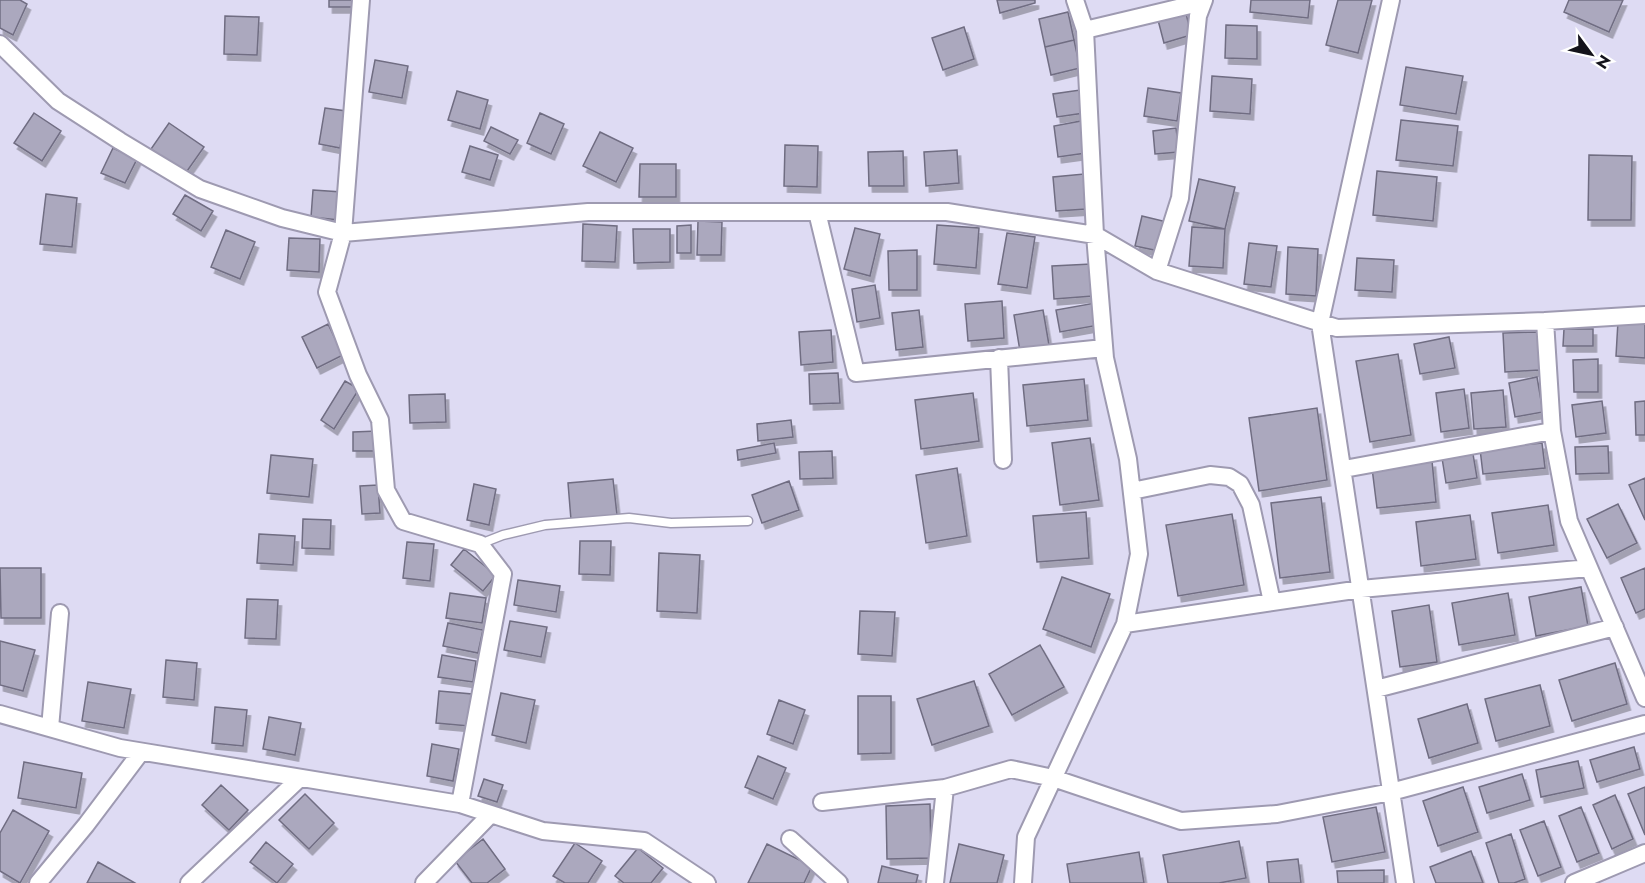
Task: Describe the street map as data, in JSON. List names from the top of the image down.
{
  "north": "bottom right"
}
